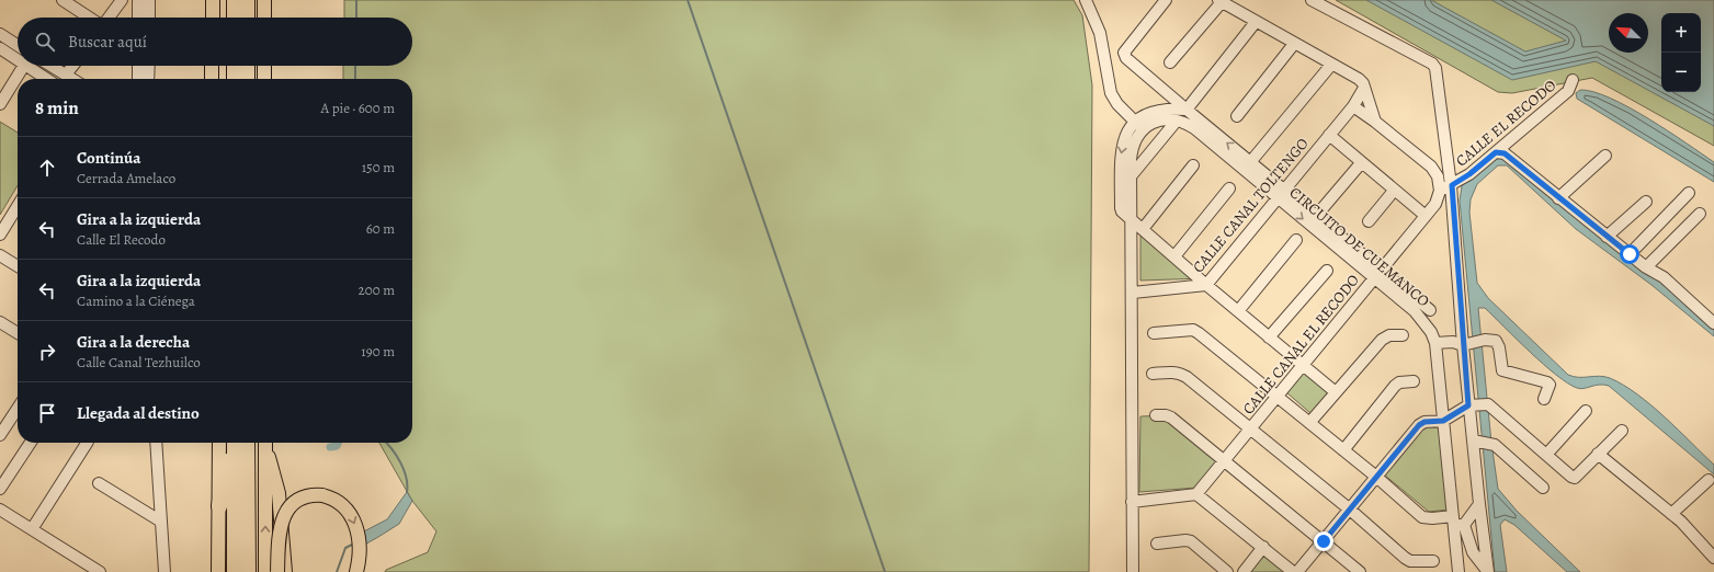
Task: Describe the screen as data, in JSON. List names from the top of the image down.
{
  "streets": {
    "street": [
      "CALLE EL RECODO",
      "CALLE CANAL TOLTENGO",
      "CIRCUITO DE CUEMANCO",
      "CALLE CANAL EL RECODO"
    ]
  },
  "crossings": [
    ["CALLE CANAL TOLTENGO", "CIRCUITO DE CUEMANCO"],
    ["CIRCUITO DE CUEMANCO", "CALLE CANAL EL RECODO"]
  ],
  "north": "top left",
  "page": {
    "map_buttons": ["+", "−"],
    "search": "Buscar aquí",
    "heading": ["8 min", "A pie · 600 m"],
    "list": [
      ["Continúa", "Cerrada Amelaco", "150 m"],
      ["Gira a la izquierda", "Calle El Recodo", "60 m"],
      ["Gira a la izquierda", "Camino a la Ciénega", "200 m"],
      ["Gira a la derecha", "Calle Canal Tezhuilco", "190 m"],
      "Llegada al destino"
    ]
  }
}
